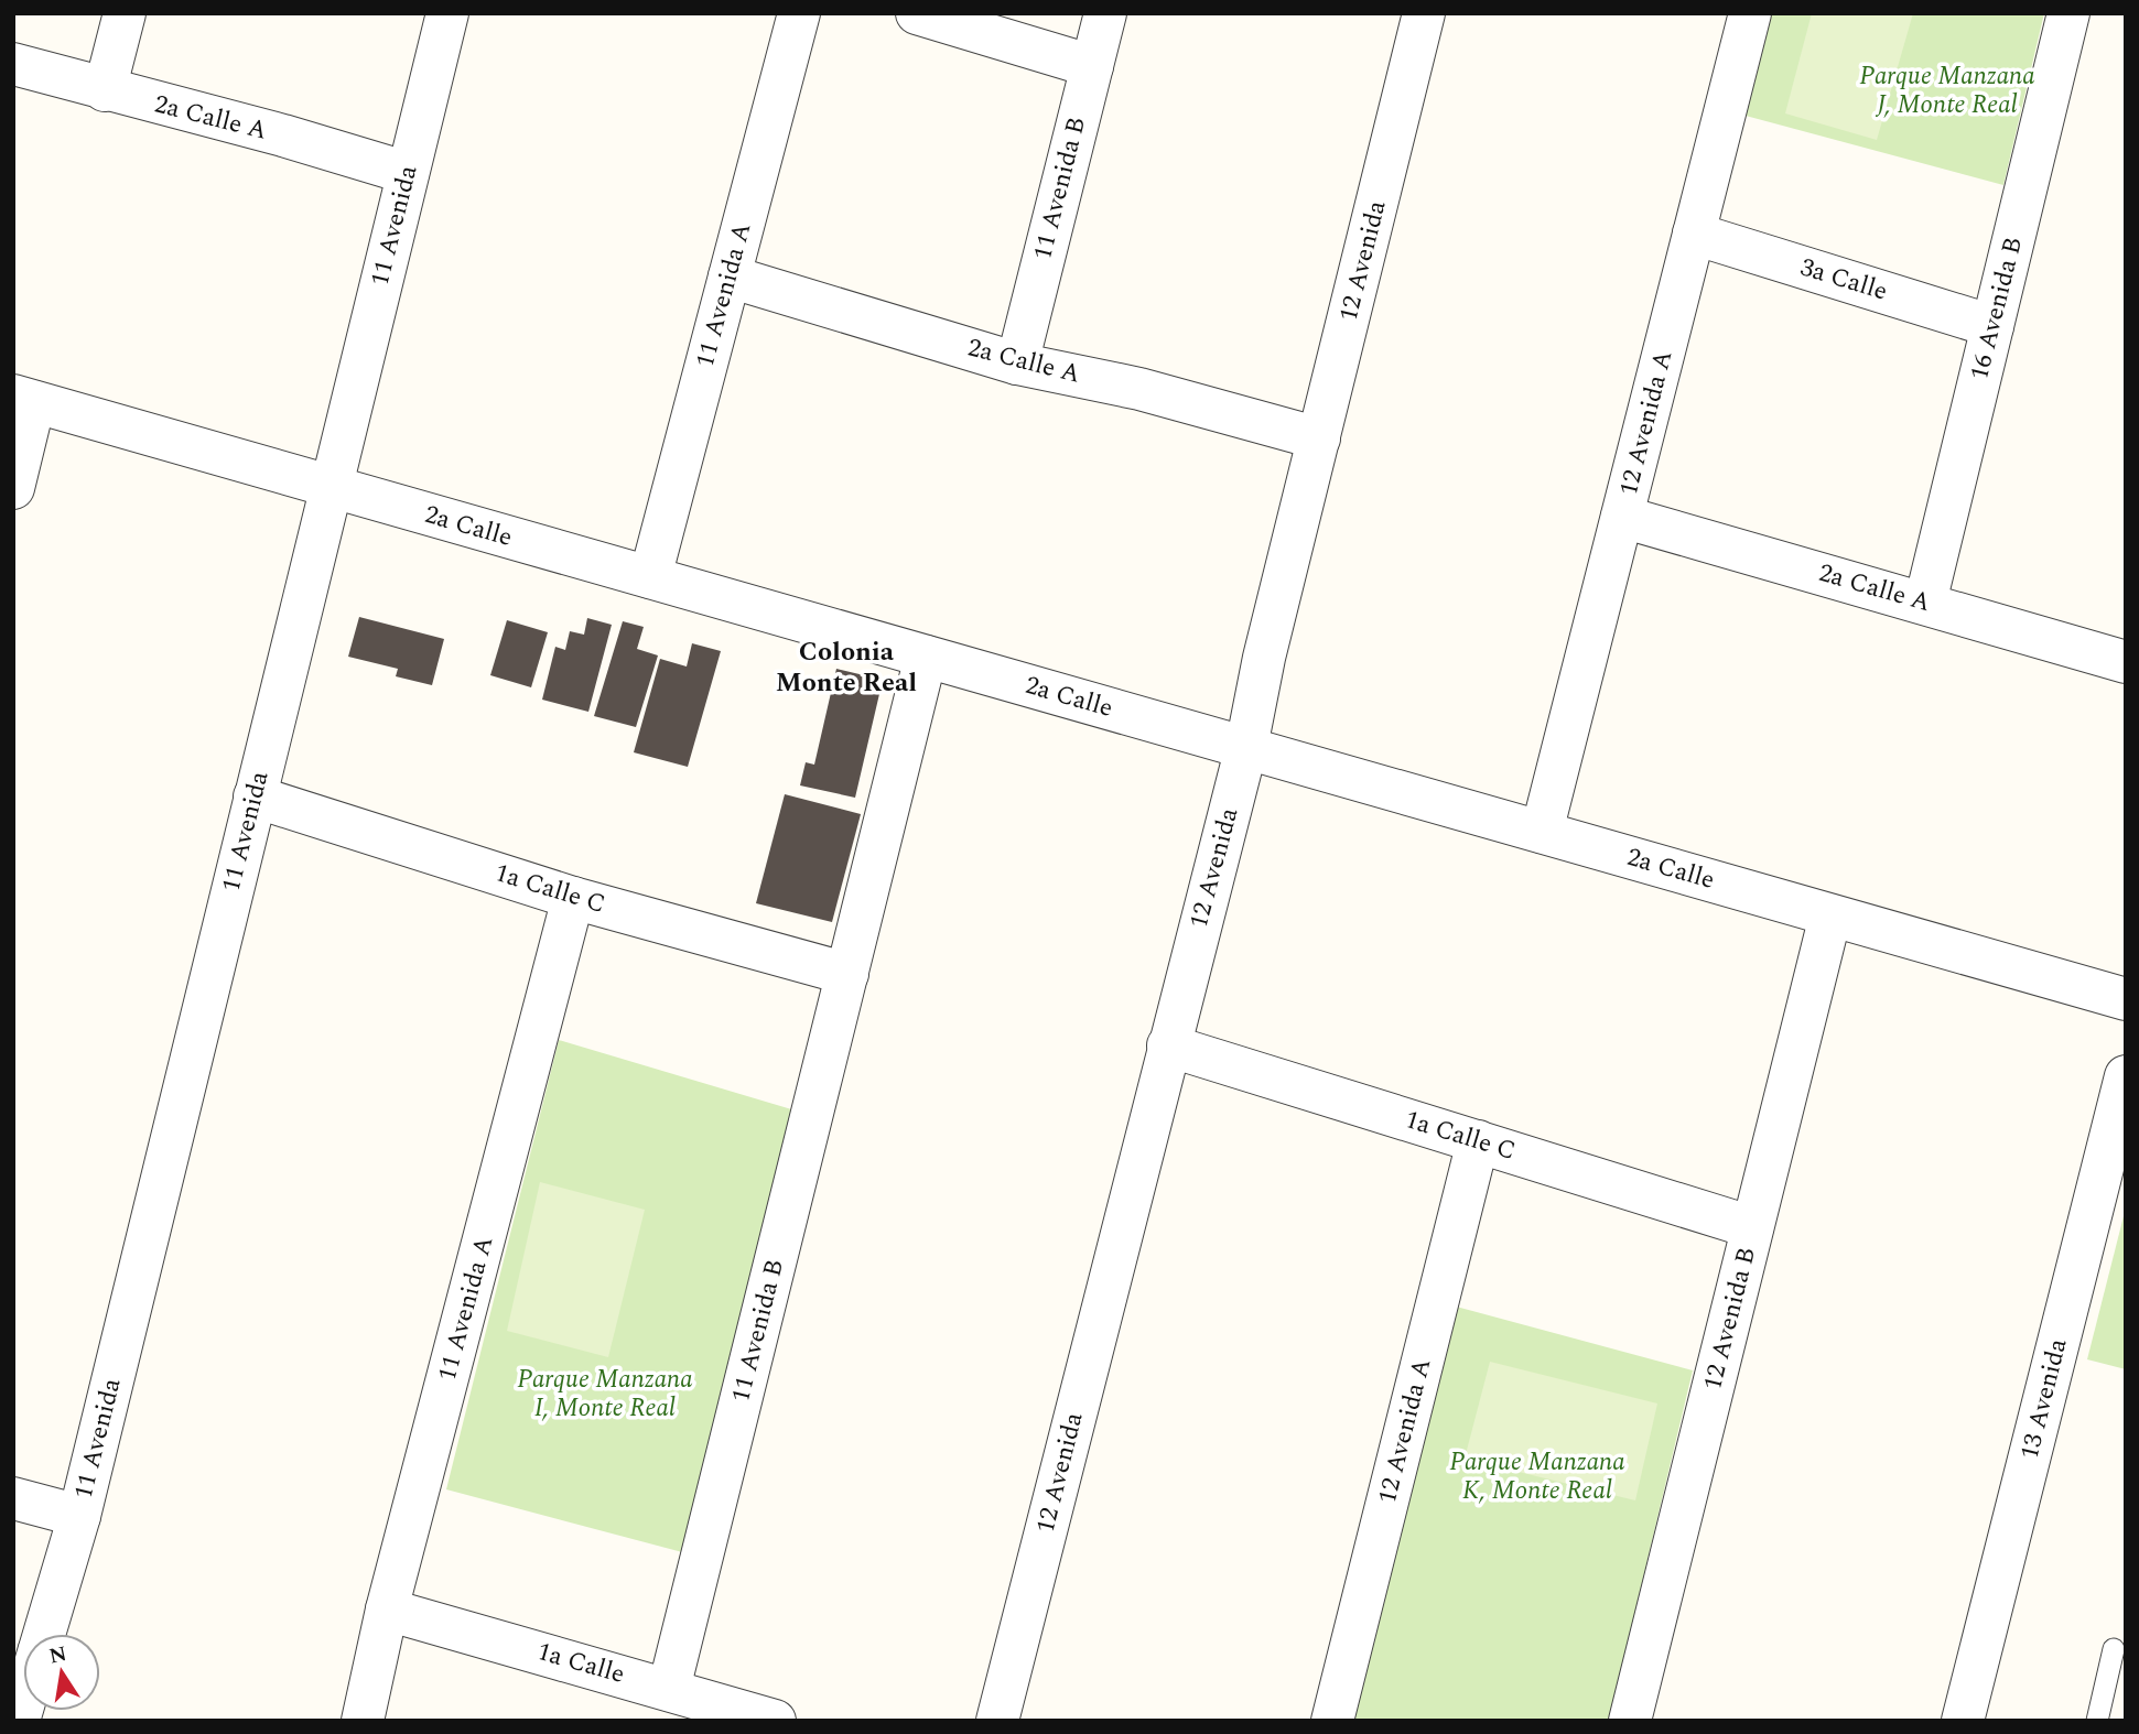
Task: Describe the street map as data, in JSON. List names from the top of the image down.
{
  "streets": {
    "street": [
      "2a Calle A",
      "11 Avenida B",
      "11 Avenida",
      "12 Avenida",
      "3a Calle",
      "11 Avenida A",
      "16 Avenida B",
      "12 Avenida A",
      "2a Calle",
      "1a Calle C",
      "12 Avenida B",
      "13 Avenida",
      "1a Calle"
    ]
  },
  "crossings": [
    ["2a Calle A", "11 Avenida B"],
    ["2a Calle A", "11 Avenida"],
    ["2a Calle A", "12 Avenida"],
    ["2a Calle A", "11 Avenida A"],
    ["2a Calle A", "16 Avenida B"],
    ["2a Calle A", "12 Avenida A"],
    ["11 Avenida B", "2a Calle"],
    ["11 Avenida B", "1a Calle C"],
    ["11 Avenida B", "1a Calle"],
    ["11 Avenida", "2a Calle"],
    ["11 Avenida", "1a Calle C"],
    ["12 Avenida", "2a Calle"],
    ["12 Avenida", "1a Calle C"],
    ["3a Calle", "16 Avenida B"],
    ["3a Calle", "12 Avenida A"],
    ["11 Avenida A", "2a Calle"],
    ["11 Avenida A", "1a Calle C"],
    ["11 Avenida A", "1a Calle"],
    ["12 Avenida A", "2a Calle"],
    ["12 Avenida A", "1a Calle C"],
    ["2a Calle", "12 Avenida B"],
    ["1a Calle C", "12 Avenida B"]
  ],
  "districts": ["Colonia Monte Real"],
  "parks": ["Parque Manzana J, Monte Real", "Parque Manzana I, Monte Real", "Parque Manzana K, Monte Real"],
  "north": "top"
}
